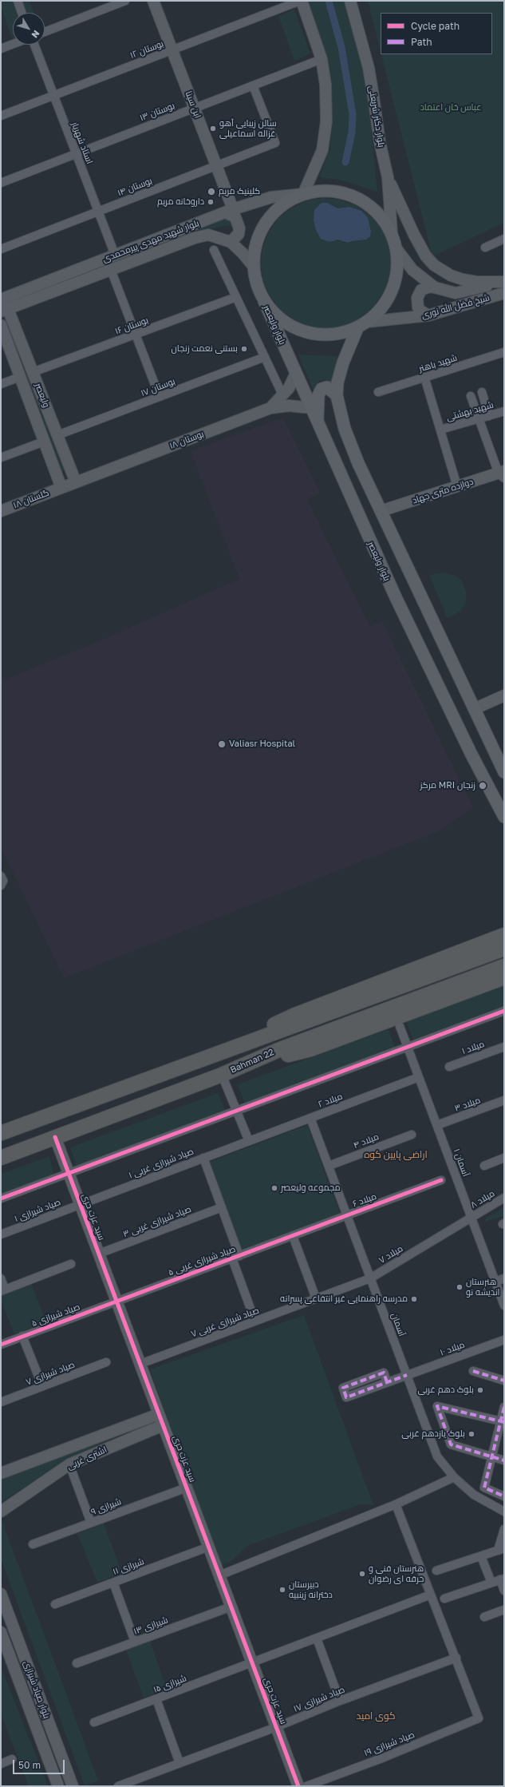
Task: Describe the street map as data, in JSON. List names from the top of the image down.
{
  "streets": {
    "highway": ["Bahman 22"],
    "main road": ["بلوار ولیعصر"],
    "street": [
      "بوستان ۱۲",
      "ابن سینا",
      "بوستان ۱۳",
      "بلوار دکتر شریعتی",
      "استاد شهریار",
      "بوستان ۱۴",
      "بلوار شهید مهدی پیرمحمدی",
      "شیخ فضل الله نوری",
      "بوستان ۱۶",
      "شهید باهنر",
      "بوستان ۱۷",
      "ولیعصر",
      "شهید بهشتی",
      "بوستان ۱۸",
      "دوازده متری جهاد",
      "گلستان ۱۸",
      "میلاد ۱",
      "میلاد ۲",
      "میلاد ۳",
      "میلاد ۴",
      "آسمان ۱",
      "صیاد شیرازی غربی ۱",
      "میلاد ۸",
      "میلاد ۶",
      "صیاد شیرازی ۱",
      "سید عزت حری",
      "صیاد شیرازی غربی ۳",
      "میلاد ۷",
      "صیاد شیرازی غربی ۵",
      "صیاد شیرازی ۵",
      "صیاد شیرازی غربی ۷",
      "آسمان",
      "میلاد ۱۰",
      "صیاد شیرازی ۷",
      "اشتری غربی",
      "شیرازی ۹",
      "شیرازی ۱۱",
      "شیرازی ۱۳",
      "شیرازی ۱۵",
      "بلوار صیاد شیرازی",
      "صیاد شیرازی ۱۷",
      "صیاد شیرازی ۱۹"
    ]
  },
  "crossings": [
    ["بوستان ۱۲", "ابن سینا"],
    ["بوستان ۱۲", "استاد شهریار"],
    ["ابن سینا", "بوستان ۱۳"],
    ["ابن سینا", "بوستان ۱۴"],
    ["ابن سینا", "بلوار شهید مهدی پیرمحمدی"],
    ["بوستان ۱۳", "استاد شهریار"],
    ["بوستان ۱۳", "بوستان ۱۴"],
    ["استاد شهریار", "بوستان ۱۴"],
    ["استاد شهریار", "بلوار شهید مهدی پیرمحمدی"],
    ["بلوار شهید مهدی پیرمحمدی", "بلوار ولیعصر"],
    ["بلوار شهید مهدی پیرمحمدی", "ولیعصر"],
    ["بلوار ولیعصر", "بوستان ۱۸"],
    ["بوستان ۱۶", "ولیعصر"],
    ["بوستان ۱۷", "ولیعصر"],
    ["ولیعصر", "بوستان ۱۸"],
    ["ولیعصر", "گلستان ۱۸"],
    ["بوستان ۱۸", "گلستان ۱۸"],
    ["Bahman 22", "سید عزت حری"],
    ["میلاد ۲", "آسمان ۱"],
    ["میلاد ۲", "صیاد شیرازی غربی ۱"],
    ["میلاد ۲", "آسمان"],
    ["میلاد ۳", "آسمان ۱"],
    ["میلاد ۴", "آسمان"],
    ["آسمان ۱", "میلاد ۸"],
    ["آسمان ۱", "میلاد ۷"],
    ["صیاد شیرازی غربی ۱", "صیاد شیرازی ۱"],
    ["صیاد شیرازی غربی ۱", "سید عزت حری"],
    ["میلاد ۸", "میلاد ۷"],
    ["میلاد ۶", "صیاد شیرازی غربی ۵"],
    ["میلاد ۶", "آسمان"],
    ["صیاد شیرازی ۱", "سید عزت حری"],
    ["سید عزت حری", "صیاد شیرازی غربی ۳"],
    ["سید عزت حری", "صیاد شیرازی غربی ۵"],
    ["سید عزت حری", "صیاد شیرازی ۵"],
    ["سید عزت حری", "صیاد شیرازی غربی ۷"],
    ["سید عزت حری", "اشتری غربی"],
    ["سید عزت حری", "شیرازی ۹"],
    ["سید عزت حری", "شیرازی ۱۱"],
    ["سید عزت حری", "شیرازی ۱۳"],
    ["سید عزت حری", "شیرازی ۱۵"],
    ["سید عزت حری", "صیاد شیرازی ۱۷"],
    ["میلاد ۷", "صیاد شیرازی غربی ۷"],
    ["میلاد ۷", "آسمان"],
    ["صیاد شیرازی غربی ۵", "صیاد شیرازی ۵"],
    ["آسمان", "میلاد ۱۰"],
    ["صیاد شیرازی ۱۷", "صیاد شیرازی ۱۹"]
  ],
  "districts": ["اراضی پایین کوه", "کوی امید"],
  "parks": ["عباس خان اعتماد"],
  "places": [
    "سالن زیبایی آهو غزاله اسماعیلی",
    "کلینیک مریم",
    "داروخانه مریم",
    "بستنی نعمت زنجان",
    "Valiasr Hospital",
    "مرکز MRI زنجان",
    "مجموعه ولیعصر",
    "هنرستان اندیشه نو",
    "مدرسه راهنمایی غیر انتفاعی پسرانه",
    "بلوک دهم غربی",
    "بلوک یازدهم غربی",
    "هنرستان فنی و حرفه ای رضوان",
    "دبیرستان دخترانه زینبیه"
  ],
  "legend": ["Cycle path", "Path"],
  "scale_bar": "50 m",
  "north": "bottom right"
}
